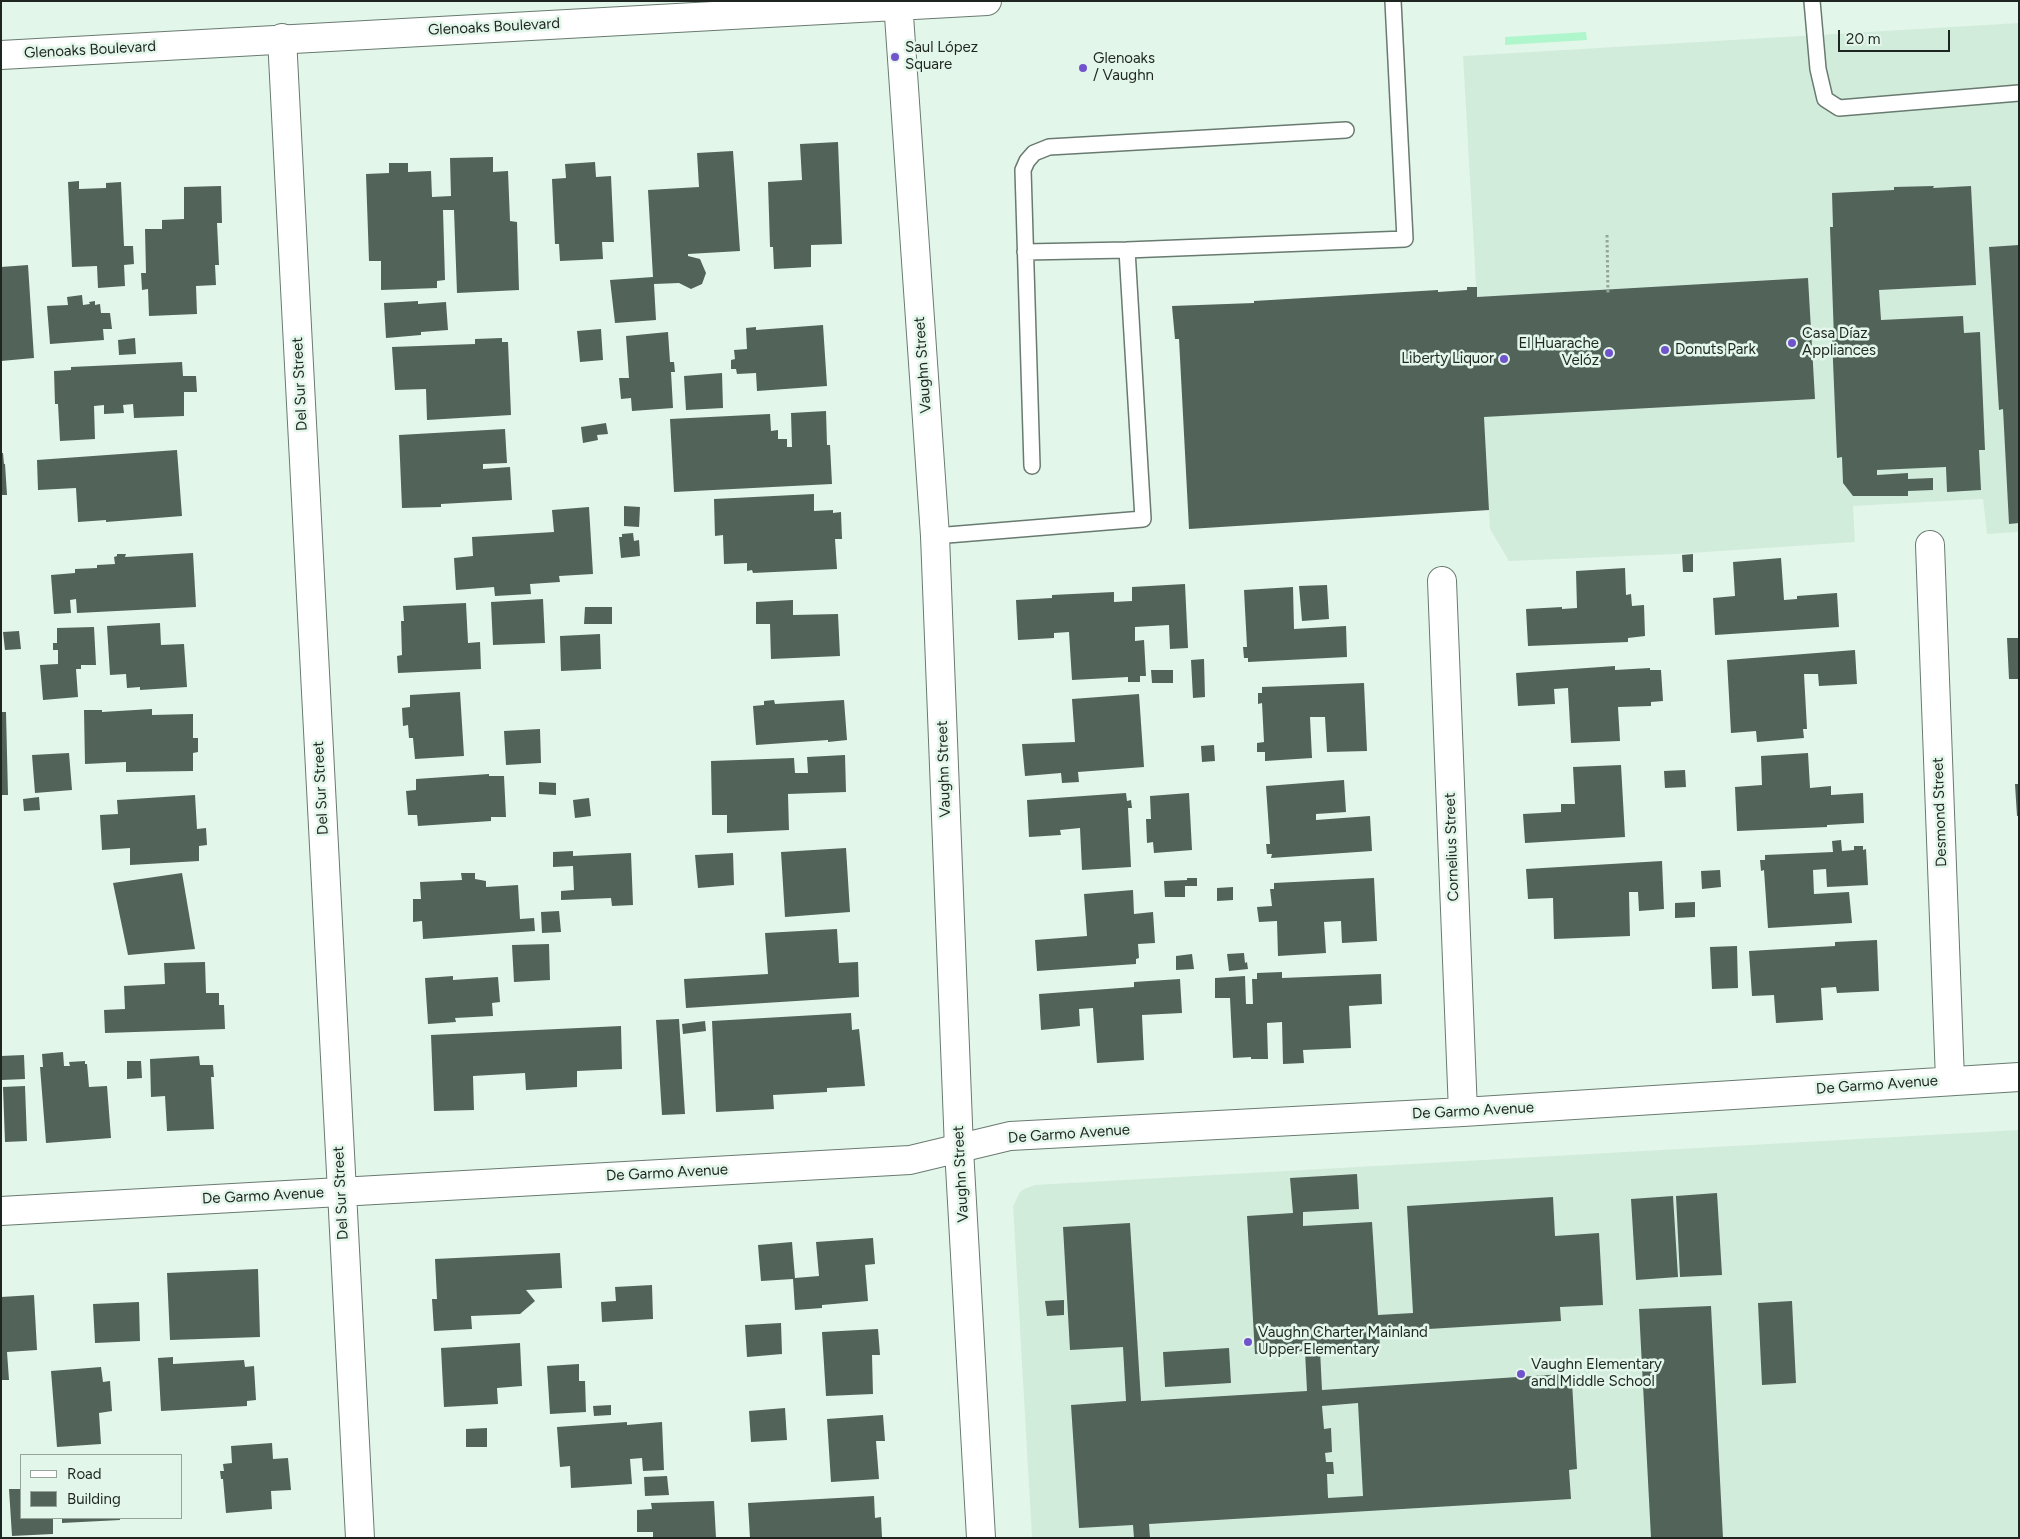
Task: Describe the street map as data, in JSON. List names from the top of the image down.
{
  "streets": {
    "street": [
      "Glenoaks Boulevard",
      "Vaughn Street",
      "Del Sur Street",
      "Desmond Street",
      "Cornelius Street",
      "De Garmo Avenue"
    ]
  },
  "crossings": [
    ["Glenoaks Boulevard", "Vaughn Street"],
    ["Glenoaks Boulevard", "Del Sur Street"],
    ["Vaughn Street", "De Garmo Avenue"],
    ["Del Sur Street", "De Garmo Avenue"],
    ["Desmond Street", "De Garmo Avenue"],
    ["Cornelius Street", "De Garmo Avenue"]
  ],
  "places": [
    "Saul López Square",
    "Glenoaks / Vaughn",
    "Casa Díaz Appliances",
    "Donuts Park",
    "El Huarache Velóz",
    "Liberty Liquor",
    "Vaughn Charter Mainland Upper Elementary",
    "Vaughn Elementary and Middle School"
  ],
  "legend": ["Road", "Building"],
  "scale_bar": "20 m"
}
